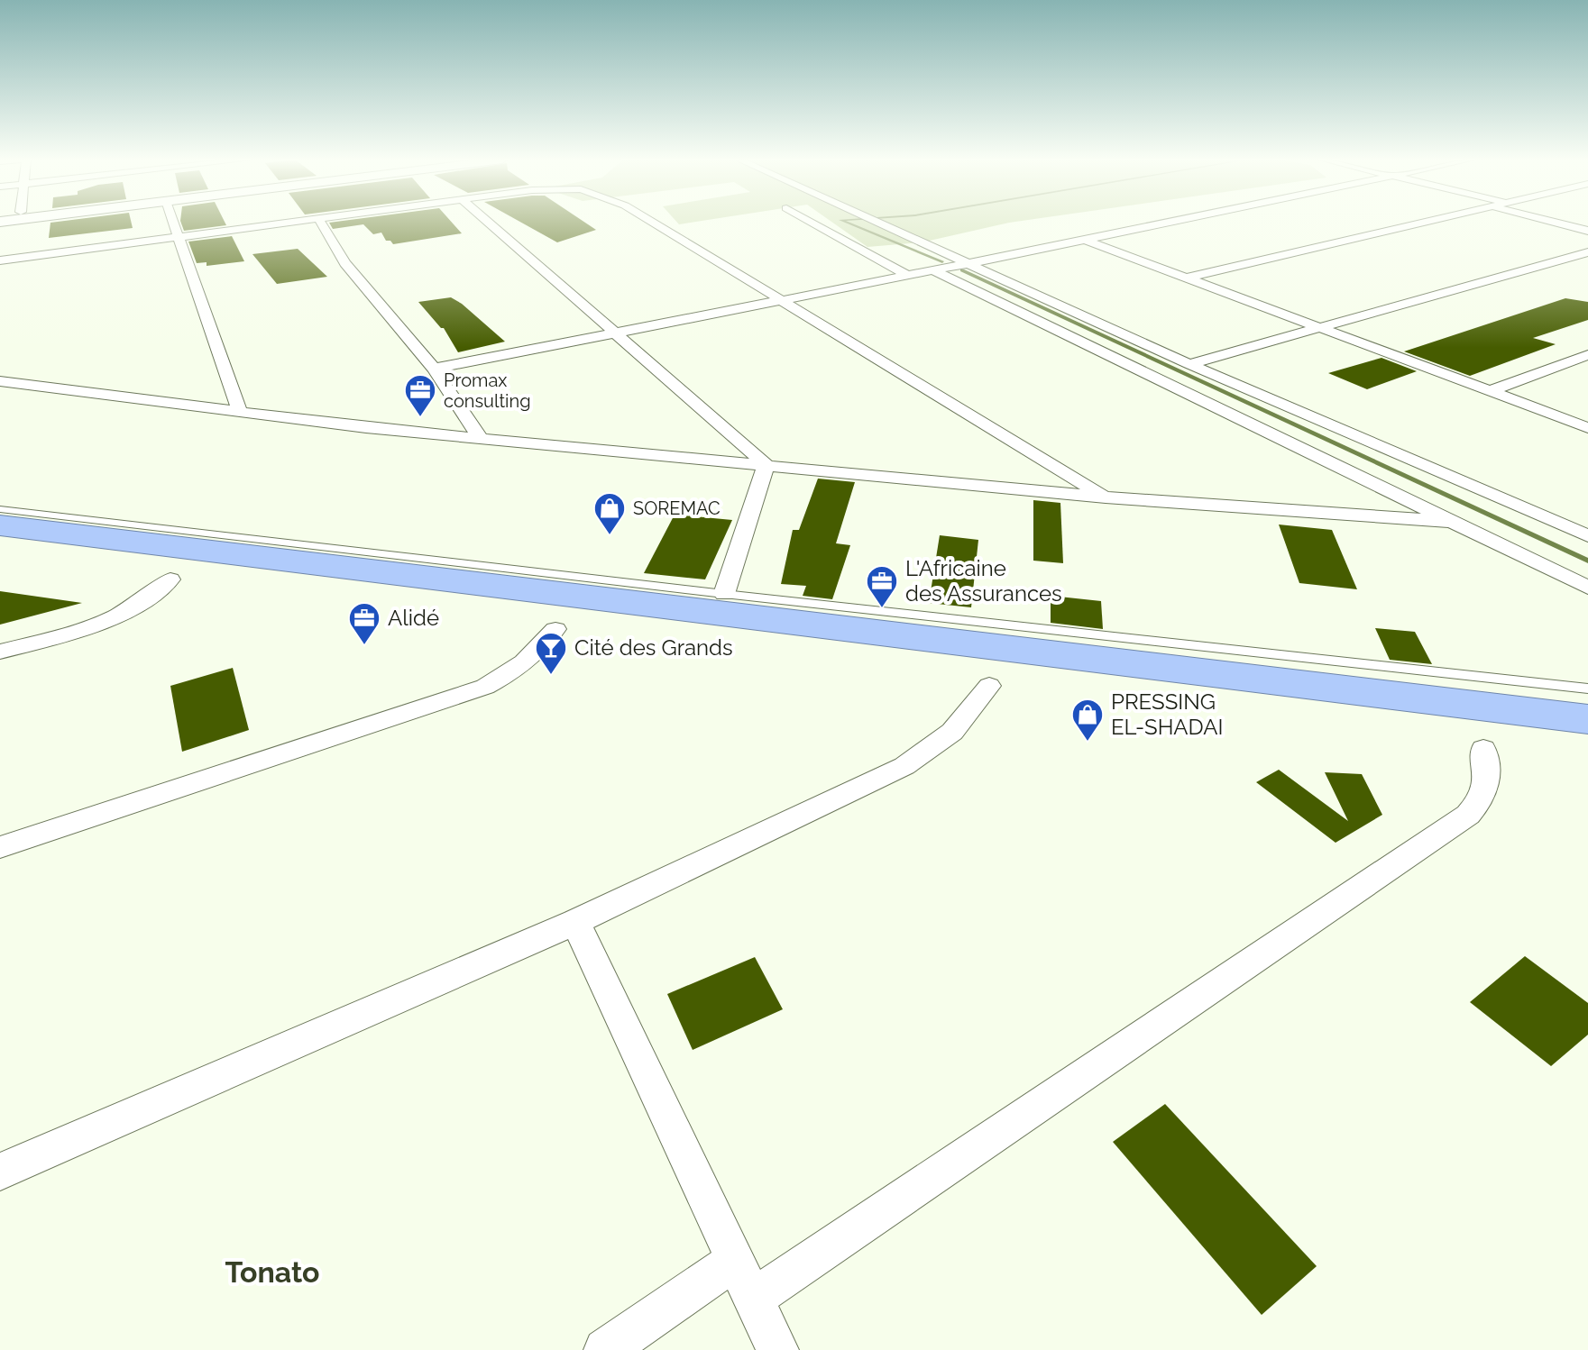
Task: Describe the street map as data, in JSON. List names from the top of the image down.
{
  "districts": ["Tonato"],
  "places": {
    "office": ["Promax consulting", "L'Africaine des Assurances", "Alidé"],
    "shop": ["SOREMAC", "PRESSING EL-SHADAI"],
    "bar": ["Cité des Grands"]
  }
}
